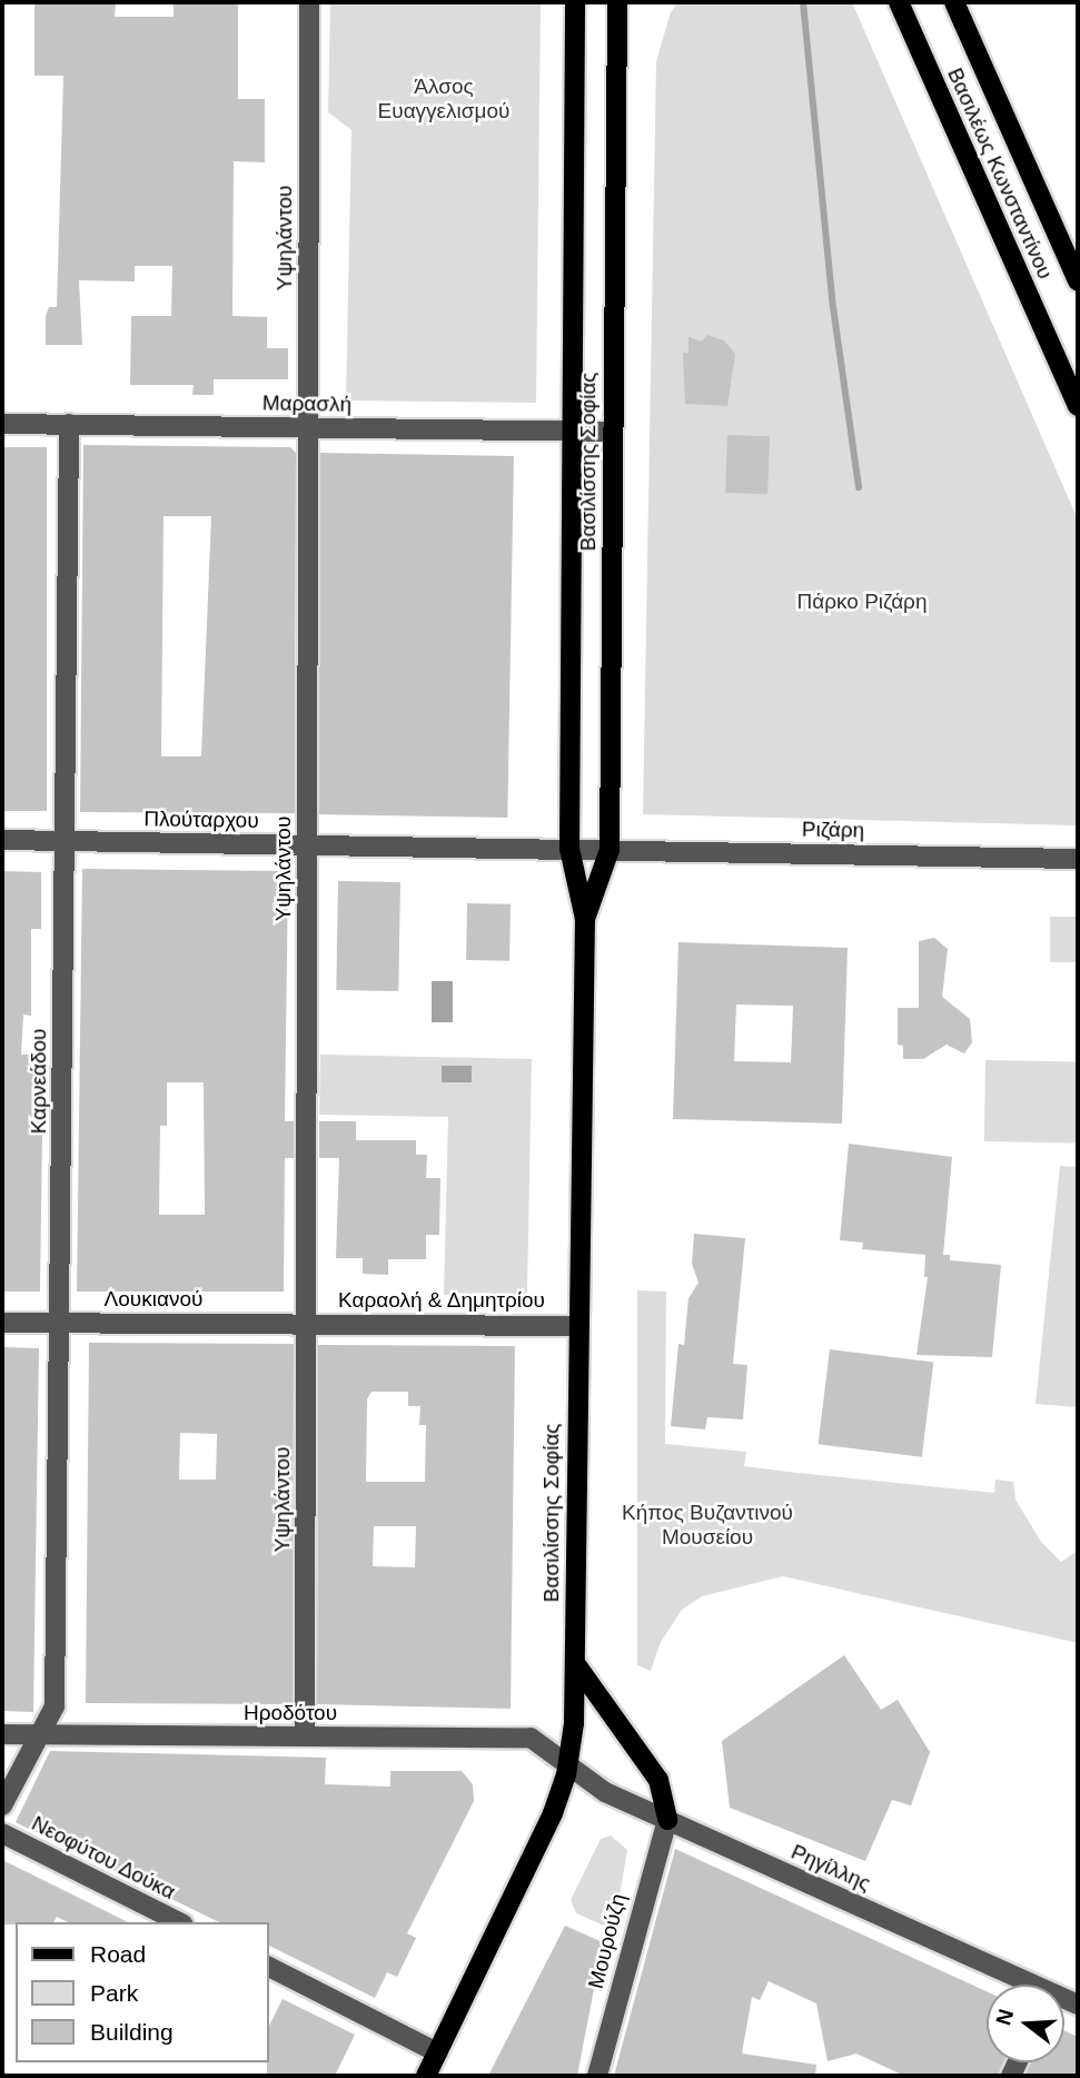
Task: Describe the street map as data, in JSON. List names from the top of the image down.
{
  "streets": {
    "main road": ["Βασιλέως Κωνσταντίνου", "Βασιλίσσης Σοφίας"],
    "street": [
      "Υψηλάντου",
      "Μαρασλή",
      "Πλούταρχου",
      "Ριζάρη",
      "Καρνεάδου",
      "Λουκιανού",
      "Καραολή & Δημητρίου",
      "Ηροδότου",
      "Νεοφύτου Δούκα",
      "Ρηγίλλης",
      "Μουρούζη"
    ]
  },
  "crossings": [
    ["Υψηλάντου", "Μαρασλή"],
    ["Υψηλάντου", "Πλούταρχου"],
    ["Υψηλάντου", "Λουκιανού"],
    ["Υψηλάντου", "Καραολή & Δημητρίου"],
    ["Υψηλάντου", "Ηροδότου"],
    ["Μαρασλή", "Βασιλίσσης Σοφίας"],
    ["Μαρασλή", "Καρνεάδου"],
    ["Βασιλίσσης Σοφίας", "Πλούταρχου"],
    ["Βασιλίσσης Σοφίας", "Ριζάρη"],
    ["Βασιλίσσης Σοφίας", "Καραολή & Δημητρίου"],
    ["Βασιλίσσης Σοφίας", "Ηροδότου"],
    ["Βασιλίσσης Σοφίας", "Ρηγίλλης"],
    ["Πλούταρχου", "Ριζάρη"],
    ["Πλούταρχου", "Καρνεάδου"],
    ["Καρνεάδου", "Λουκιανού"],
    ["Καρνεάδου", "Ηροδότου"],
    ["Λουκιανού", "Καραολή & Δημητρίου"],
    ["Ηροδότου", "Ρηγίλλης"],
    ["Ρηγίλλης", "Μουρούζη"]
  ],
  "parks": ["Άλσος Ευαγγελισμού", "Πάρκο Ριζάρη", "Κήπος Βυζαντινού Μουσείου"],
  "legend": ["Road", "Park", "Building"],
  "north": "left"
}
